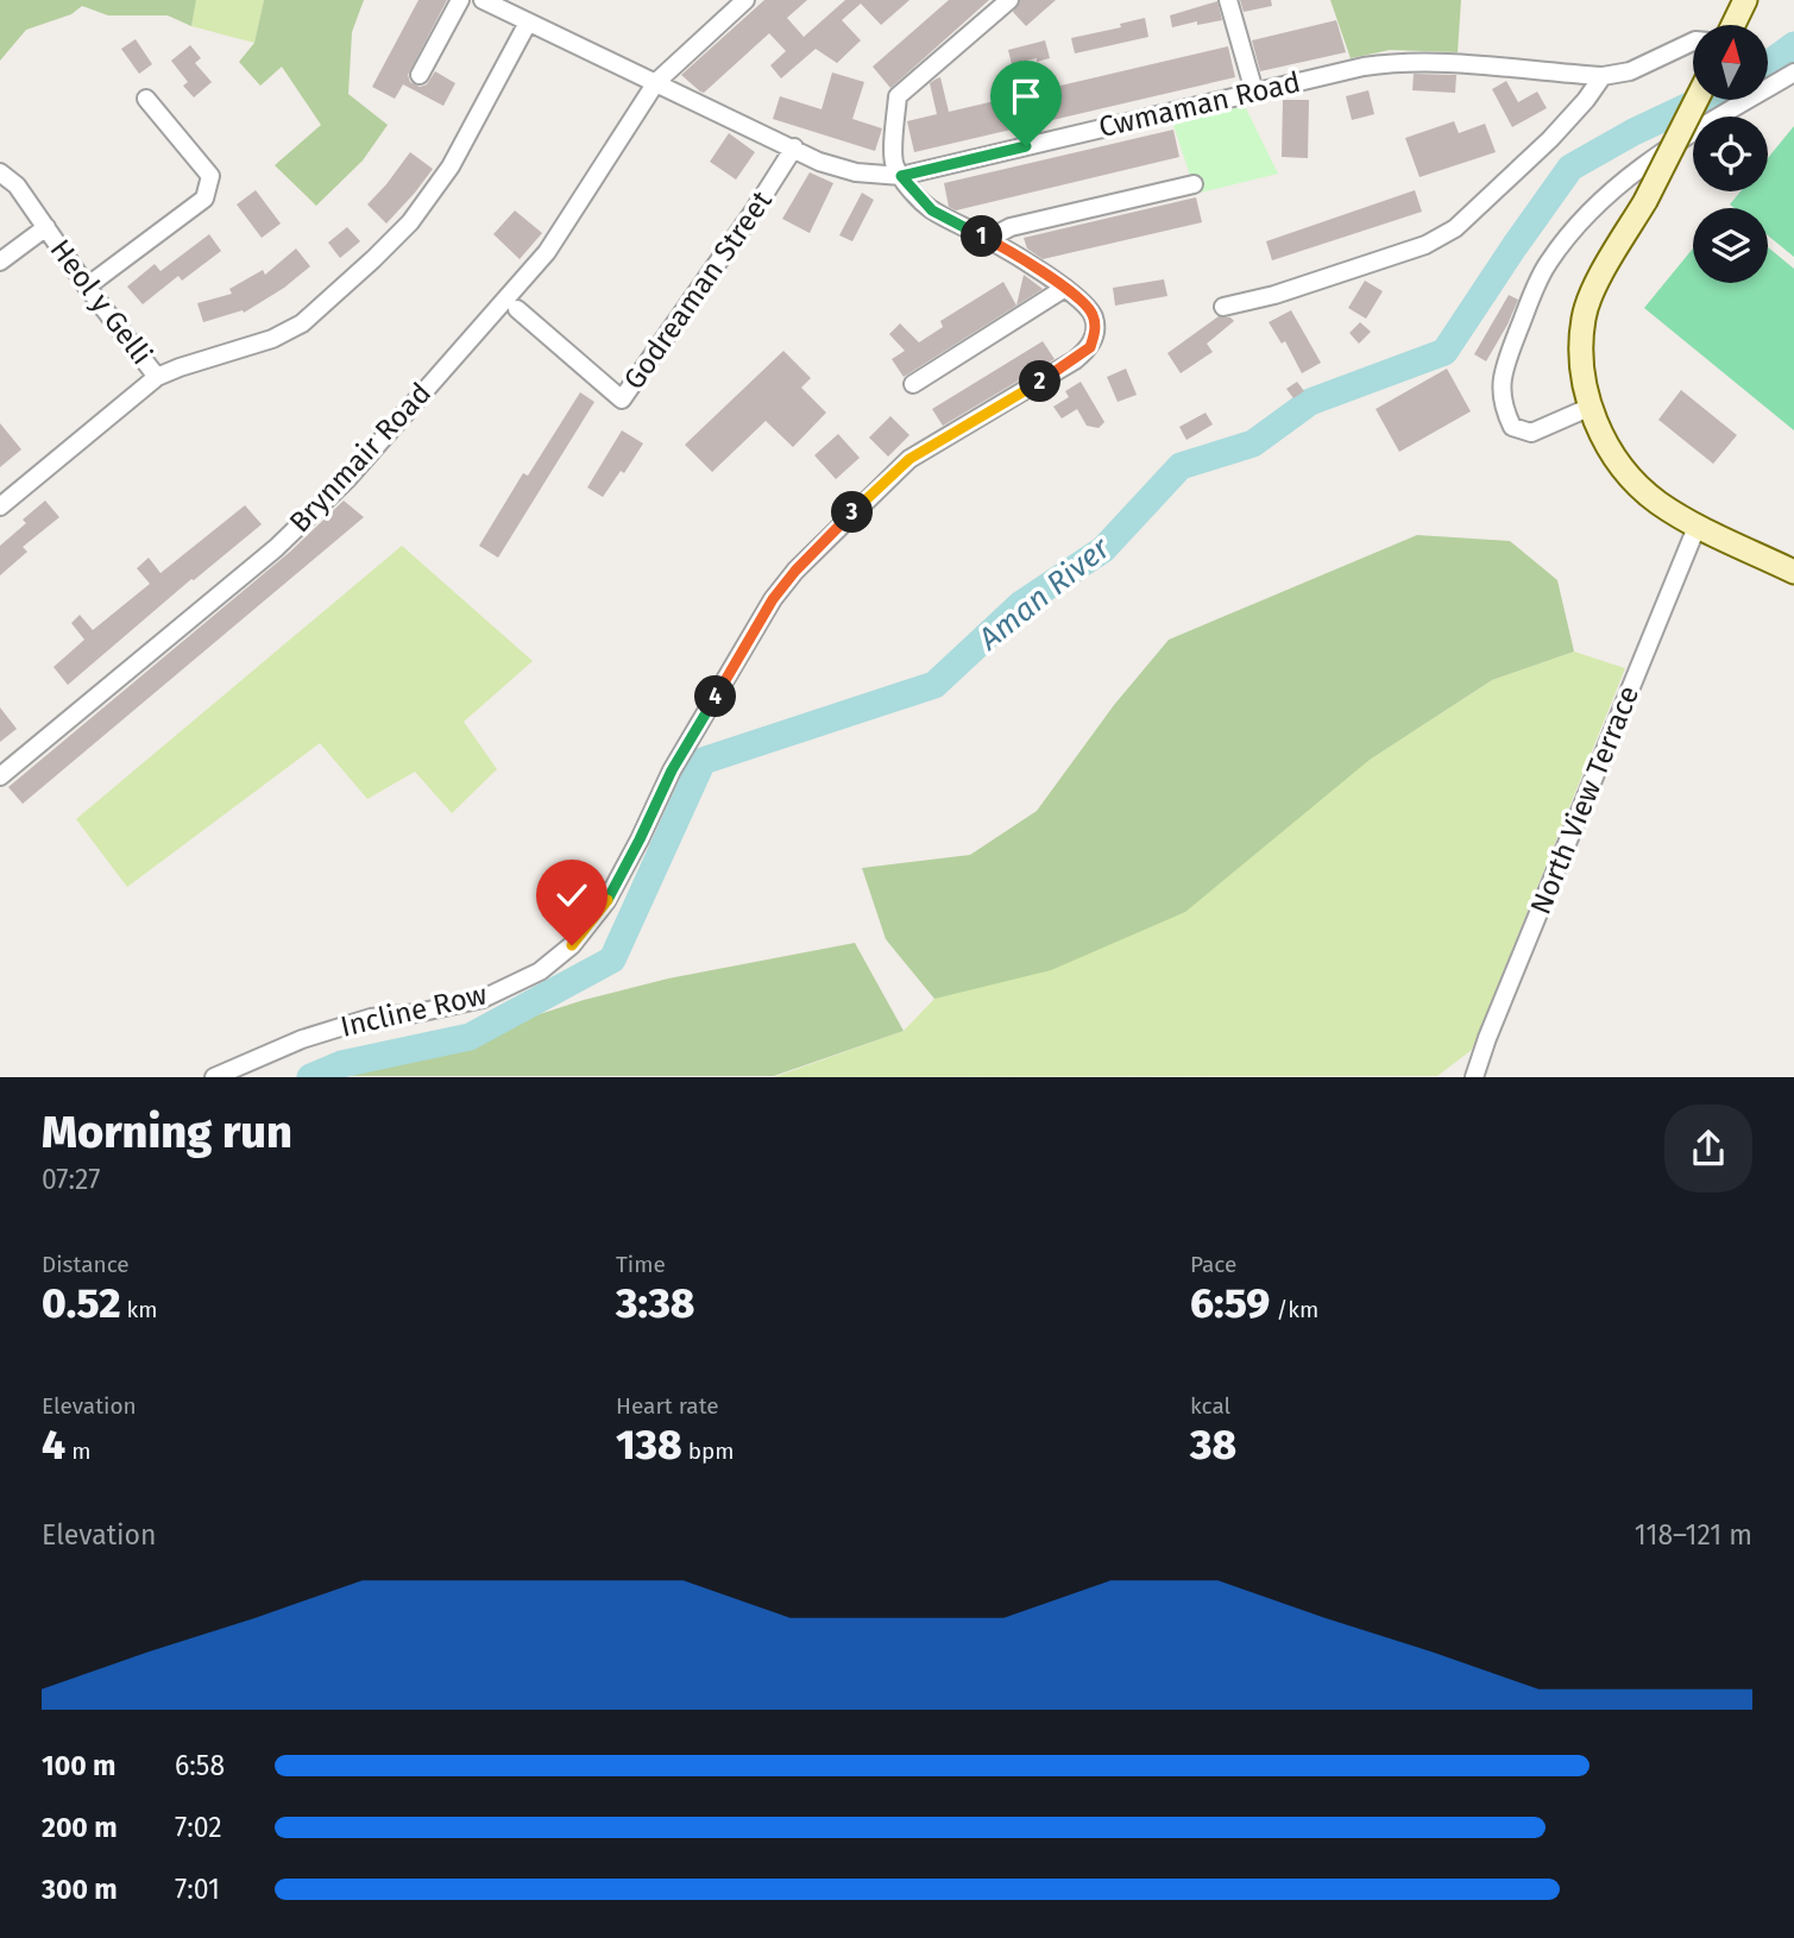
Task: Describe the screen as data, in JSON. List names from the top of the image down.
{
  "streets": {
    "street": [
      "Cwmaman Road",
      "Godreaman Street",
      "Heol y Gelli",
      "Brynmair Road",
      "North View Terrace",
      "Incline Row"
    ]
  },
  "crossings": [
    ["Cwmaman Road", "Godreaman Street"],
    ["Cwmaman Road", "Brynmair Road"]
  ],
  "water": ["Aman River"],
  "north": "top",
  "page": {
    "pins": [
      "1",
      "2",
      "3",
      "4"
    ],
    "heading": ["Morning run", "07:27"],
    "stats": [
      ["Distance", "0.52 km"],
      ["Time", "3:38"],
      ["Pace", "6:59 /km"],
      ["Elevation", "4 m"],
      ["Heart rate", "138 bpm"],
      ["kcal", "38"]
    ],
    "chart": ["Elevation", "118–121 m"],
    "list": [
      {
        "name": "100 m",
        "note": "6:58"
      },
      {
        "name": "200 m",
        "note": "7:02"
      },
      {
        "name": "300 m",
        "note": "7:01"
      }
    ]
  }
}
